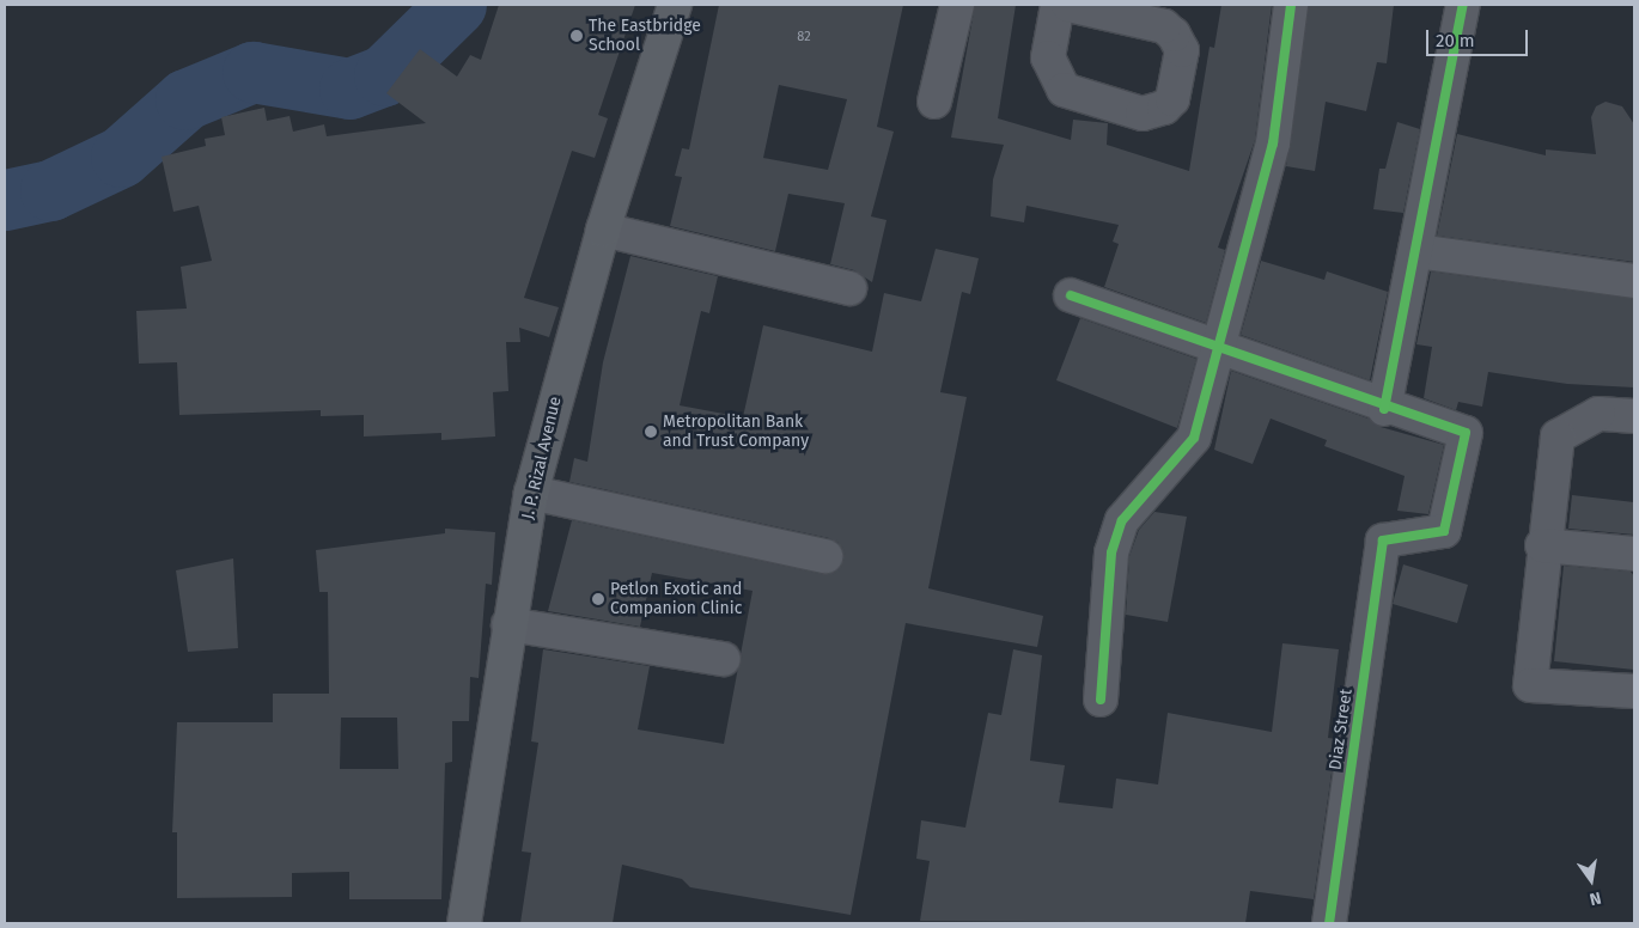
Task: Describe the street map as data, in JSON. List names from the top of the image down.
{
  "streets": {
    "main road": ["J. P. Rizal Avenue"],
    "street": ["Diaz Street"]
  },
  "places": ["The Eastbridge School", "Metropolitan Bank and Trust Company", "Petlon Exotic and Companion Clinic"],
  "house_numbers": ["82"],
  "scale_bar": "20 m",
  "north": "bottom"
}
